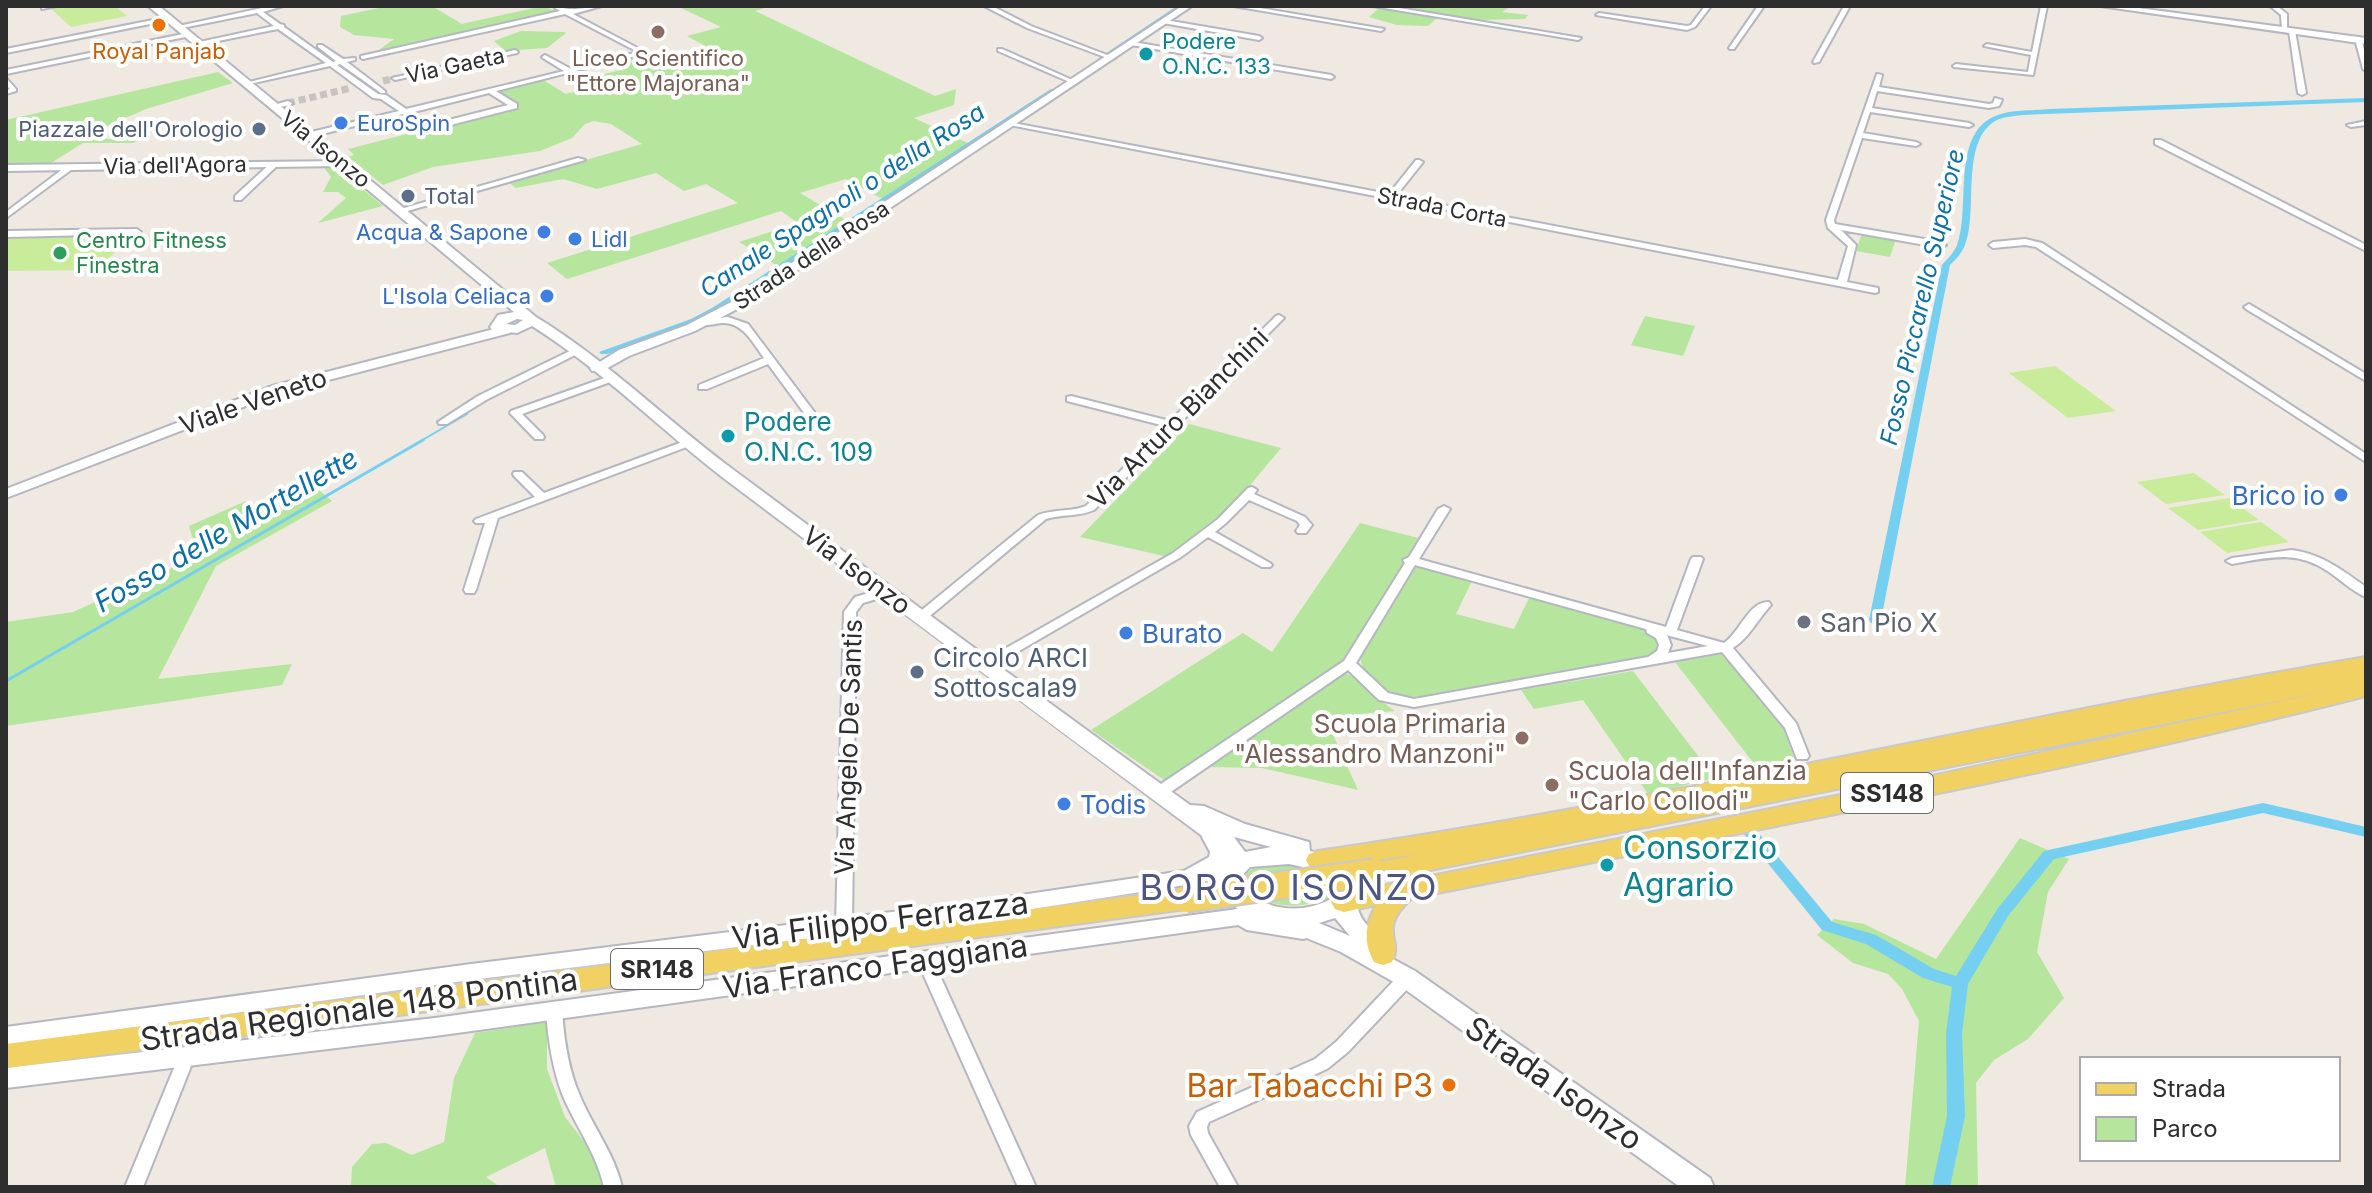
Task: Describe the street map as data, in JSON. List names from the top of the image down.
{
  "streets": {
    "main road": [
      "Via Isonzo",
      "SS148",
      "SR148",
      "Strada Regionale 148 Pontina",
      "Strada Isonzo"
    ],
    "street": [
      "Via Gaeta",
      "Via dell'Agora",
      "Strada Corta",
      "Strada della Rosa",
      "Viale Veneto",
      "Via Arturo Bianchini",
      "Via Angelo De Santis",
      "Via Filippo Ferrazza",
      "Via Franco Faggiana"
    ]
  },
  "crossings": [
    ["Via Isonzo", "Via dell'Agora"],
    ["Via Isonzo", "Strada della Rosa"],
    ["Via Isonzo", "Viale Veneto"],
    ["Via Isonzo", "Via Arturo Bianchini"],
    ["Via Isonzo", "Via Angelo De Santis"],
    ["Strada Corta", "Strada della Rosa"],
    ["Via Angelo De Santis", "Via Filippo Ferrazza"],
    ["SS148", "Strada Regionale 148 Pontina"],
    ["Via Filippo Ferrazza", "Strada Regionale 148 Pontina"]
  ],
  "districts": ["BORGO ISONZO"],
  "water": ["Canale Spagnoli o della Rosa", "Fosso Piccarello Superiore", "Fosso delle Mortellette"],
  "places": [
    "Royal Panjab",
    "Liceo Scientifico \"Ettore Majorana\"",
    "Podere O.N.C. 133",
    "EuroSpin",
    "Piazzale dell'Orologio",
    "Total",
    "Acqua & Sapone",
    "Lidl",
    "Centro Fitness Finestra",
    "L'Isola Celiaca",
    "Podere O.N.C. 109",
    "Brico io",
    "San Pio X",
    "Burato",
    "Circolo ARCI Sottoscala9",
    "Scuola Primaria \"Alessandro Manzoni\"",
    "Scuola dell'Infanzia \"Carlo Collodi\"",
    "Todis",
    "Consorzio Agrario",
    "Bar Tabacchi P3"
  ],
  "legend": ["Strada", "Parco"]
}
